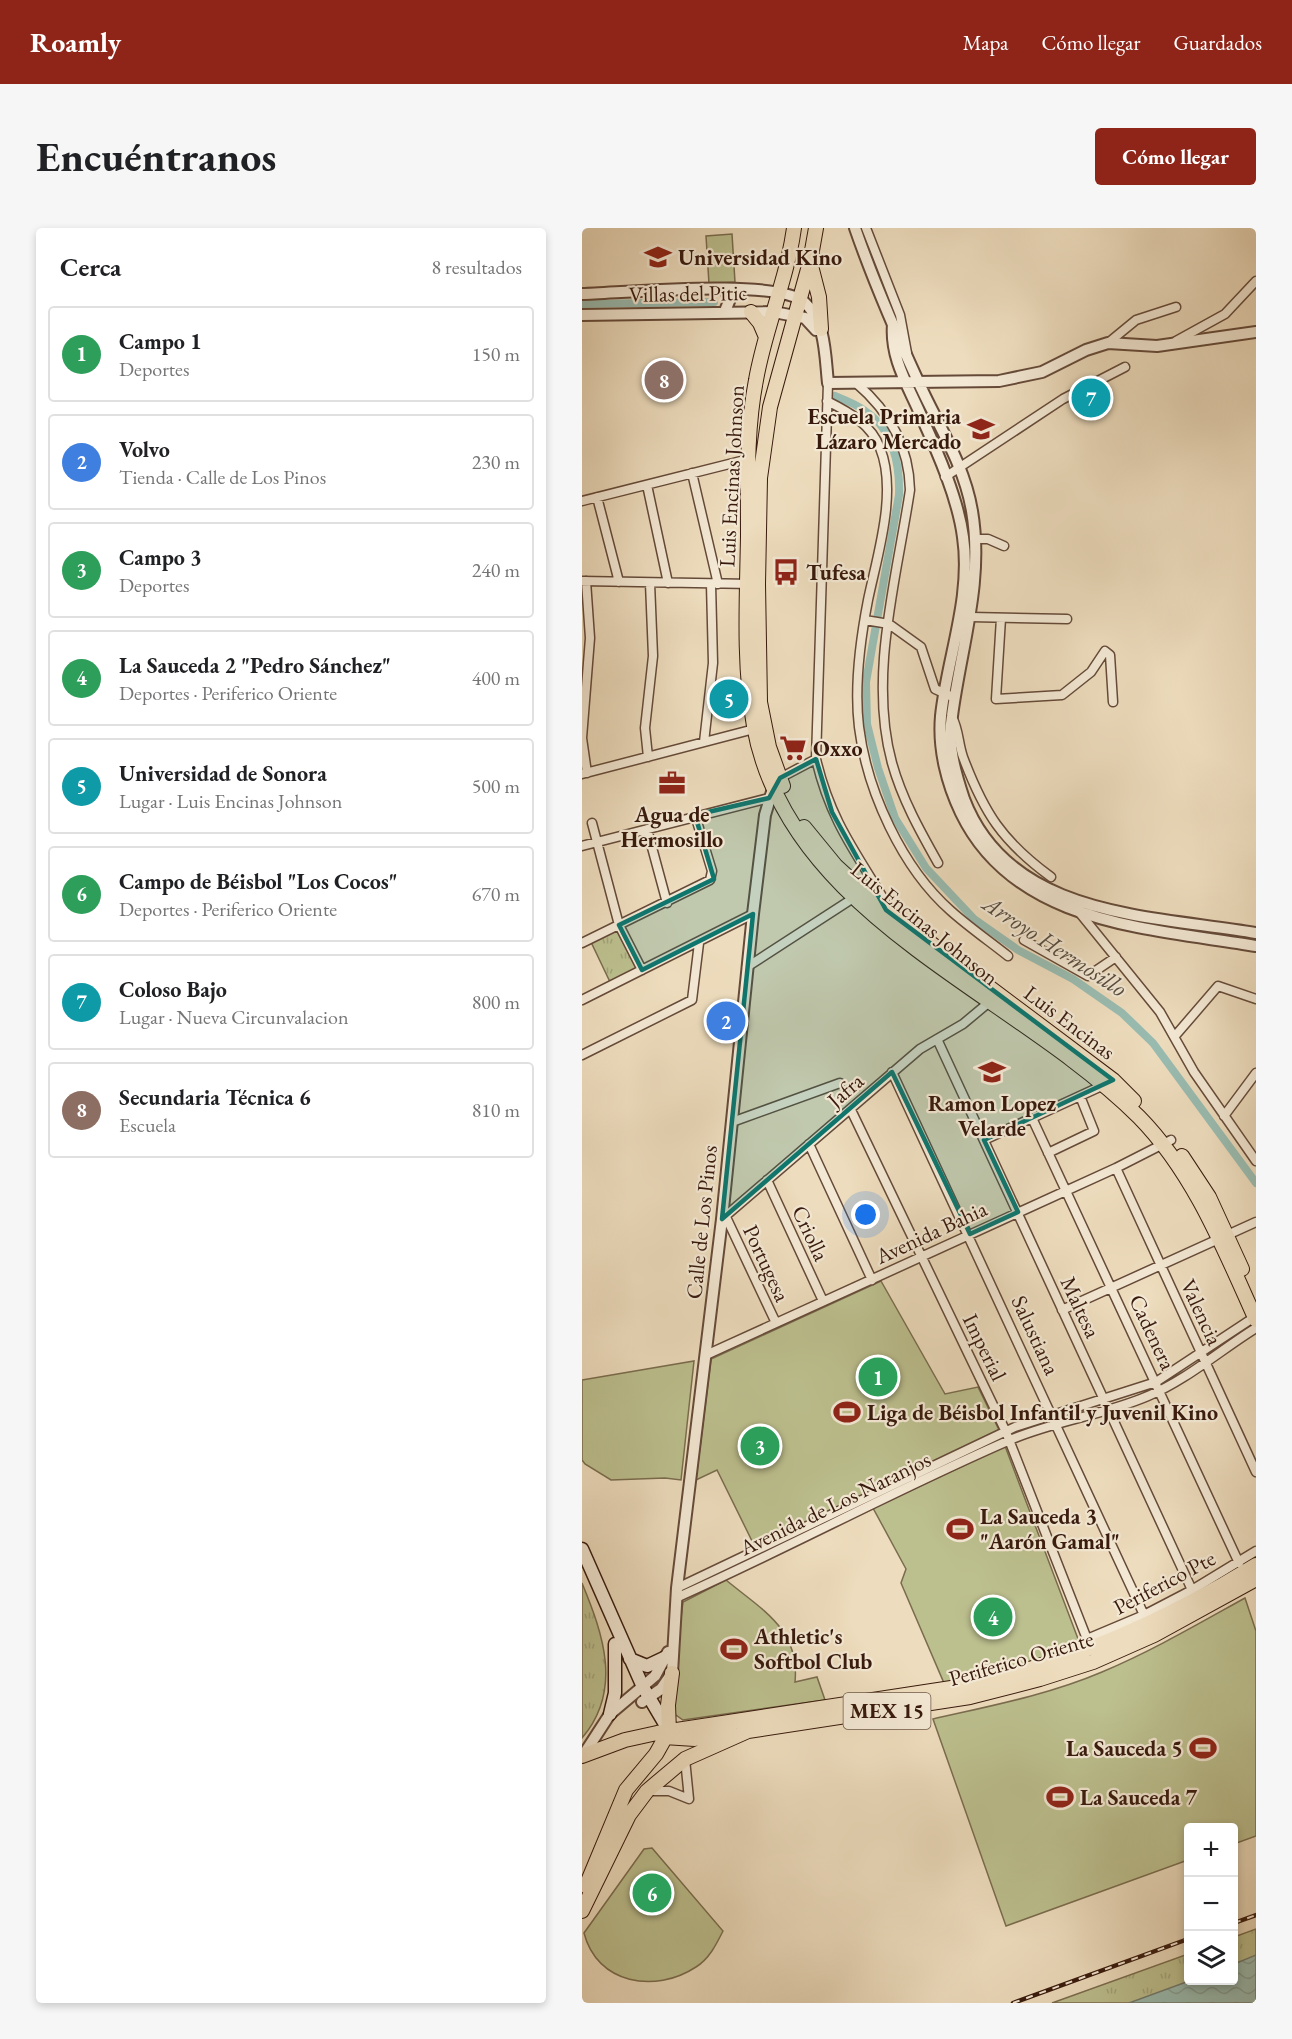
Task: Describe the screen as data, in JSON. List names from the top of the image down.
{
  "streets": {
    "main road": [
      "Luis Encinas Johnson",
      "Luis Encinas",
      "Periferico Oriente",
      "MEX 15"
    ],
    "street": [
      "Villas del Pitic",
      "Jafra",
      "Calle de Los Pinos",
      "Avenida Bahia",
      "Criolla",
      "Portugesa",
      "Maltesa",
      "Valencia",
      "Cadenera",
      "Salustiana",
      "Imperial",
      "Avenida de Los Naranjos",
      "Periferico Pte"
    ]
  },
  "crossings": [
    ["Villas del Pitic", "Luis Encinas Johnson"],
    ["Luis Encinas Johnson", "Luis Encinas"],
    ["Luis Encinas Johnson", "Jafra"],
    ["Luis Encinas Johnson", "Calle de Los Pinos"],
    ["Luis Encinas Johnson", "Avenida Bahia"],
    ["Luis Encinas", "Jafra"],
    ["Luis Encinas", "Calle de Los Pinos"],
    ["Jafra", "Calle de Los Pinos"],
    ["Jafra", "Criolla"],
    ["Jafra", "Portugesa"],
    ["Jafra", "Maltesa"],
    ["Jafra", "Salustiana"],
    ["Jafra", "Imperial"],
    ["Calle de Los Pinos", "Avenida Bahia"],
    ["Calle de Los Pinos", "Portugesa"],
    ["Calle de Los Pinos", "Avenida de Los Naranjos"],
    ["Avenida Bahia", "Criolla"],
    ["Avenida Bahia", "Portugesa"],
    ["Avenida Bahia", "Maltesa"],
    ["Avenida Bahia", "Valencia"],
    ["Avenida Bahia", "Cadenera"],
    ["Avenida Bahia", "Salustiana"],
    ["Avenida Bahia", "Imperial"],
    ["Maltesa", "Periferico Pte"],
    ["Cadenera", "Periferico Pte"],
    ["Salustiana", "Periferico Pte"],
    ["Imperial", "Avenida de Los Naranjos"],
    ["Imperial", "Periferico Pte"]
  ],
  "water": ["Arroyo Hermosillo"],
  "places": {
    "school or university": ["Universidad Kino", "Escuela Primaria Lázaro Mercado", "Ramon Lopez Velarde"],
    "bus stop": ["Tufesa"],
    "supermarket": ["Oxxo"],
    "office": ["Agua de Hermosillo"],
    "sports": [
      "Liga de Béisbol Infantil y Juvenil Kino",
      "La Sauceda 3 \"Aarón Gamal\"",
      "Athletic's Softbol Club",
      "La Sauceda 5",
      "La Sauceda 7"
    ]
  },
  "page": {
    "header": "Roamly",
    "nav": ["Mapa", "Cómo llegar", "Guardados"],
    "buttons": "Cómo llegar",
    "title": "Encuéntranos",
    "heading": ["Cerca", "8 resultados"],
    "list": [
      {
        "mark": "1",
        "name": "Campo 1",
        "note": "Deportes",
        "value": "150 m"
      },
      {
        "mark": "2",
        "name": "Volvo",
        "note": "Tienda · Calle de Los Pinos",
        "value": "230 m"
      },
      {
        "mark": "3",
        "name": "Campo 3",
        "note": "Deportes",
        "value": "240 m"
      },
      {
        "mark": "4",
        "name": "La Sauceda 2 \"Pedro Sánchez\"",
        "note": "Deportes · Periferico Oriente",
        "value": "400 m"
      },
      {
        "mark": "5",
        "name": "Universidad de Sonora",
        "note": "Lugar · Luis Encinas Johnson",
        "value": "500 m"
      },
      {
        "mark": "6",
        "name": "Campo de Béisbol \"Los Cocos\"",
        "note": "Deportes · Periferico Oriente",
        "value": "670 m"
      },
      {
        "mark": "7",
        "name": "Coloso Bajo",
        "note": "Lugar · Nueva Circunvalacion",
        "value": "800 m"
      },
      {
        "mark": "8",
        "name": "Secundaria Técnica 6",
        "note": "Escuela",
        "value": "810 m"
      }
    ],
    "pins": [
      "8",
      "7",
      "5",
      "2",
      "1",
      "3",
      "4",
      "6"
    ],
    "map_buttons": ["+", "−"]
  }
}
